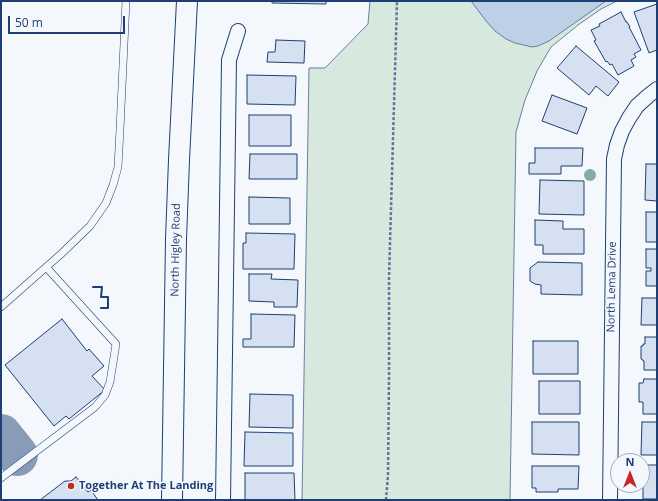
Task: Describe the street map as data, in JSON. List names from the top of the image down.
{
  "streets": {
    "main road": ["North Higley Road"],
    "street": ["North Lema Drive"]
  },
  "places": ["Together At The Landing"],
  "scale_bar": "50 m",
  "north": "top"
}
